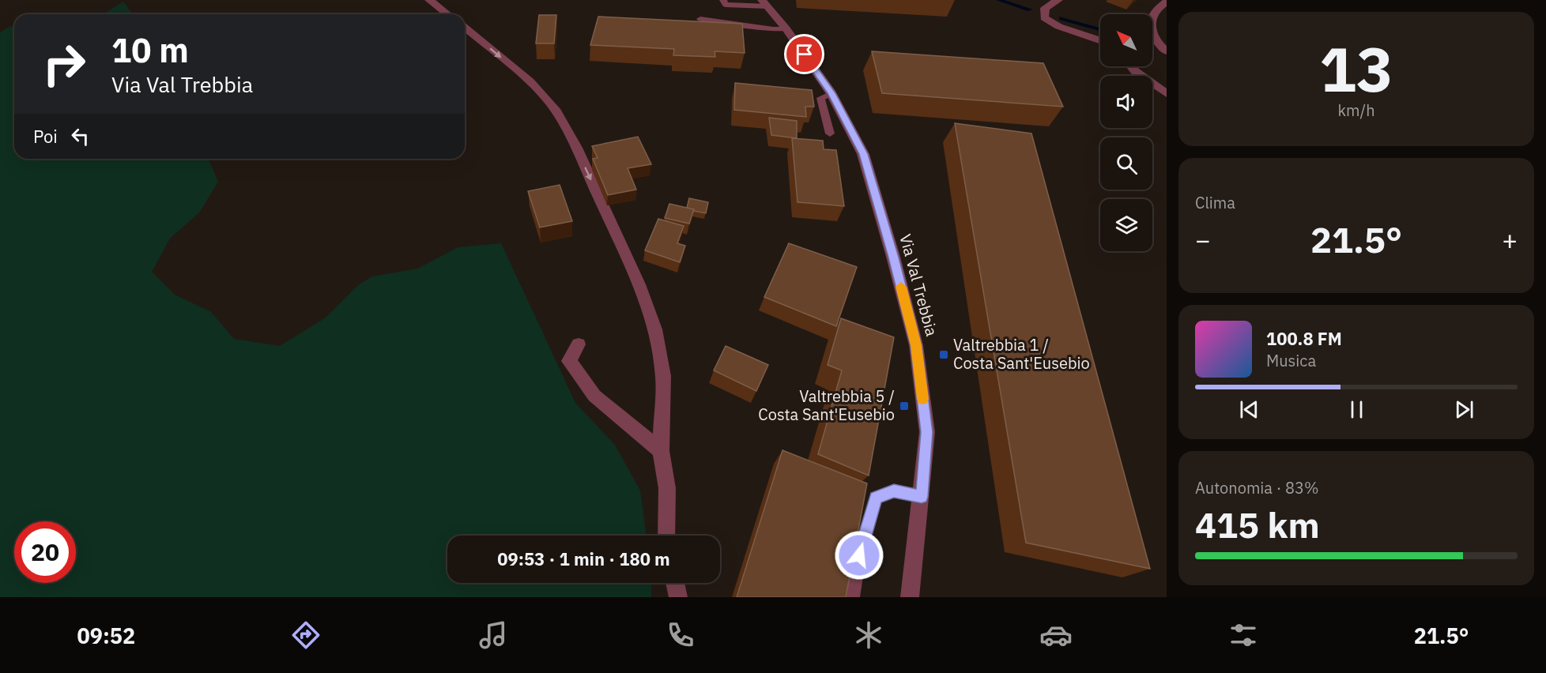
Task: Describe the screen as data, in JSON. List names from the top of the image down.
{
  "streets": {
    "street": ["Via Val Trebbia"]
  },
  "places": {
    "transit": ["Valtrebbia 1 / Costa Sant'Eusebio", "Valtrebbia 5 / Costa Sant'Eusebio"]
  },
  "north": "top left",
  "page": {
    "tile": [
      ["13", "km/h"],
      "Clima",
      ["Autonomia · 83%", "415 km"]
    ],
    "turn": ["10 m", "Via Val Trebbia"],
    "then": "Poi",
    "heat": ["−", "21.5°", "+"],
    "song": ["100.8 FM", "Musica"],
    "limit": "20",
    "trip": "09:53 · 1 min · 180 m",
    "tabs": ["09:52", "21.5°"]
  }
}
